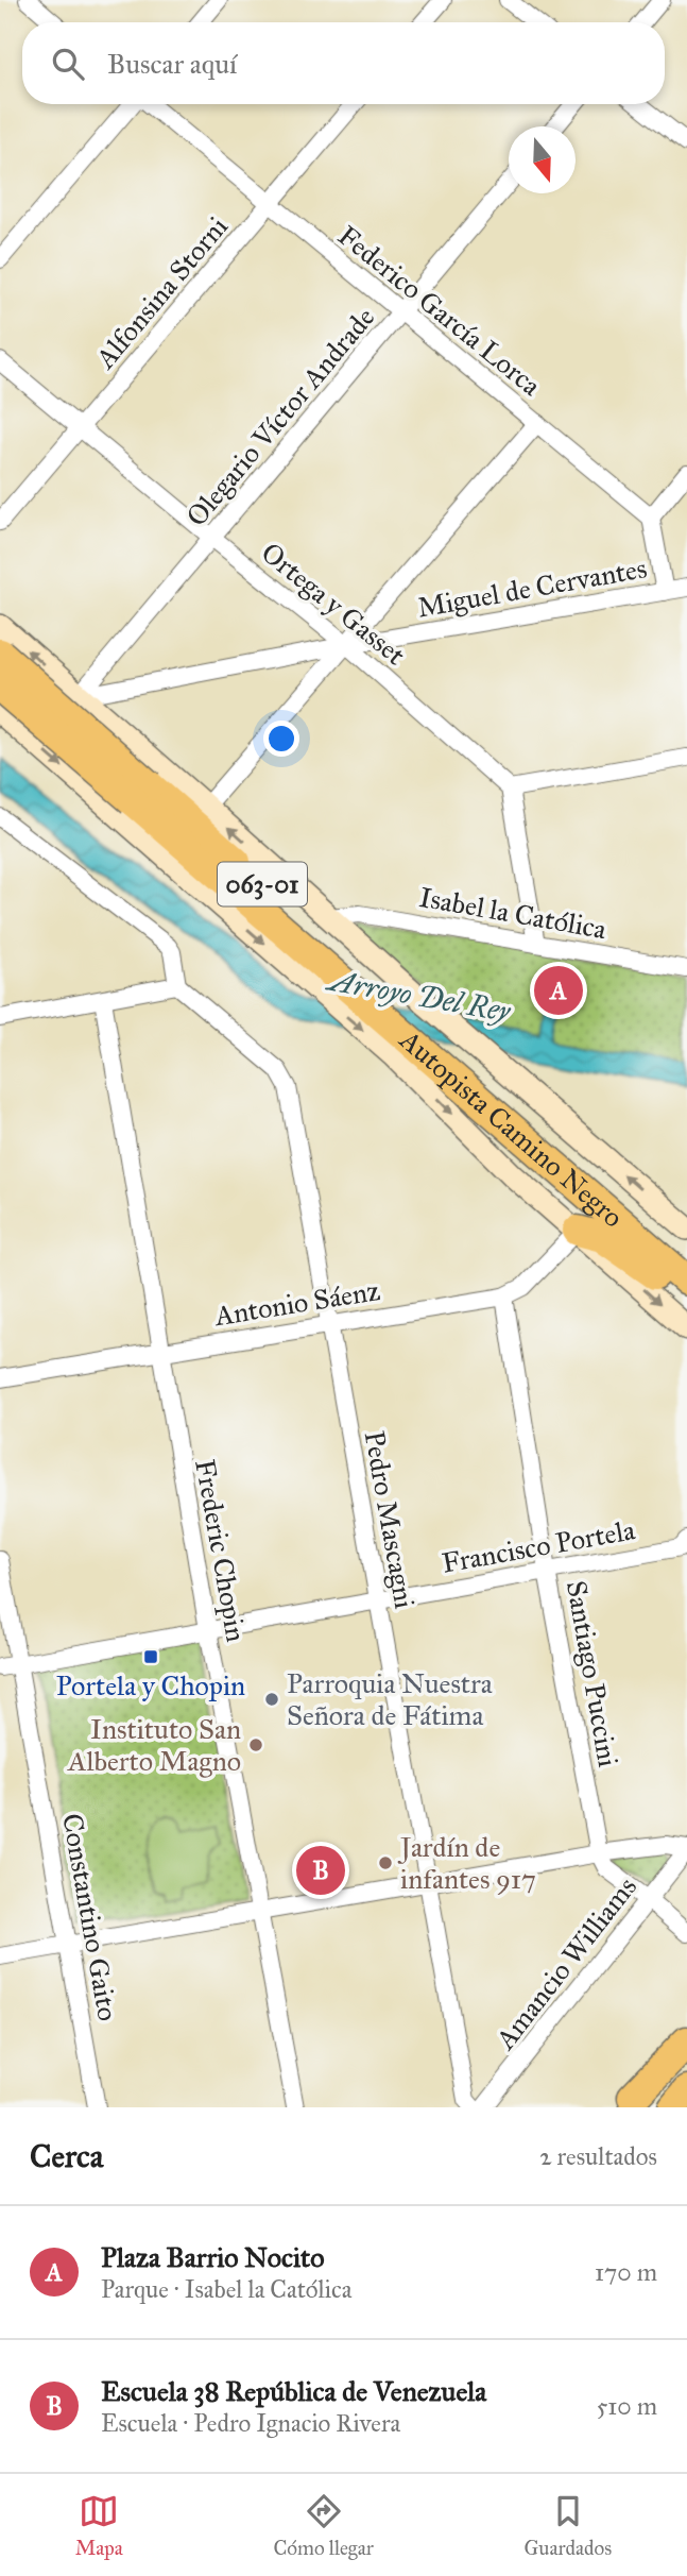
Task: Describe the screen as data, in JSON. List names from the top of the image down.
{
  "streets": {
    "highway": ["063-01", "Autopista Camino Negro"],
    "street": [
      "Alfonsina Storni",
      "Federico García Lorca",
      "Olegario Víctor Andrade",
      "Miguel de Cervantes",
      "Ortega y Gasset",
      "Isabel la Católica",
      "Antonio Sáenz",
      "Pedro Mascagni",
      "Francisco Portela",
      "Frederic Chopin",
      "Santiago Puccini",
      "Constantino Gaito",
      "Amancio Williams"
    ]
  },
  "crossings": [
    ["Alfonsina Storni", "Federico García Lorca"],
    ["Alfonsina Storni", "Ortega y Gasset"],
    ["Federico García Lorca", "Olegario Víctor Andrade"],
    ["Olegario Víctor Andrade", "Miguel de Cervantes"],
    ["Olegario Víctor Andrade", "Ortega y Gasset"],
    ["Miguel de Cervantes", "Ortega y Gasset"],
    ["Antonio Sáenz", "Pedro Mascagni"],
    ["Antonio Sáenz", "Frederic Chopin"],
    ["Antonio Sáenz", "Santiago Puccini"],
    ["Pedro Mascagni", "Francisco Portela"],
    ["Francisco Portela", "Frederic Chopin"],
    ["Francisco Portela", "Santiago Puccini"],
    ["Francisco Portela", "Constantino Gaito"]
  ],
  "water": ["Arroyo Del Rey"],
  "places": {
    "transit": ["Portela y Chopin"],
    "other": ["Parroquia Nuestra Señora de Fátima", "Instituto San Alberto Magno", "Jardín de infantes 917"]
  },
  "north": "bottom",
  "page": {
    "search": "Buscar aquí",
    "pins": ["A", "B"],
    "heading": ["Cerca", "2 resultados"],
    "list": [
      {
        "mark": "A",
        "name": "Plaza Barrio Nocito",
        "note": "Parque · Isabel la Católica",
        "value": "170 m"
      },
      {
        "mark": "B",
        "name": "Escuela 38 República de Venezuela",
        "note": "Escuela · Pedro Ignacio Rivera",
        "value": "510 m"
      }
    ],
    "nav": ["Mapa", "Cómo llegar", "Guardados"]
  }
}
